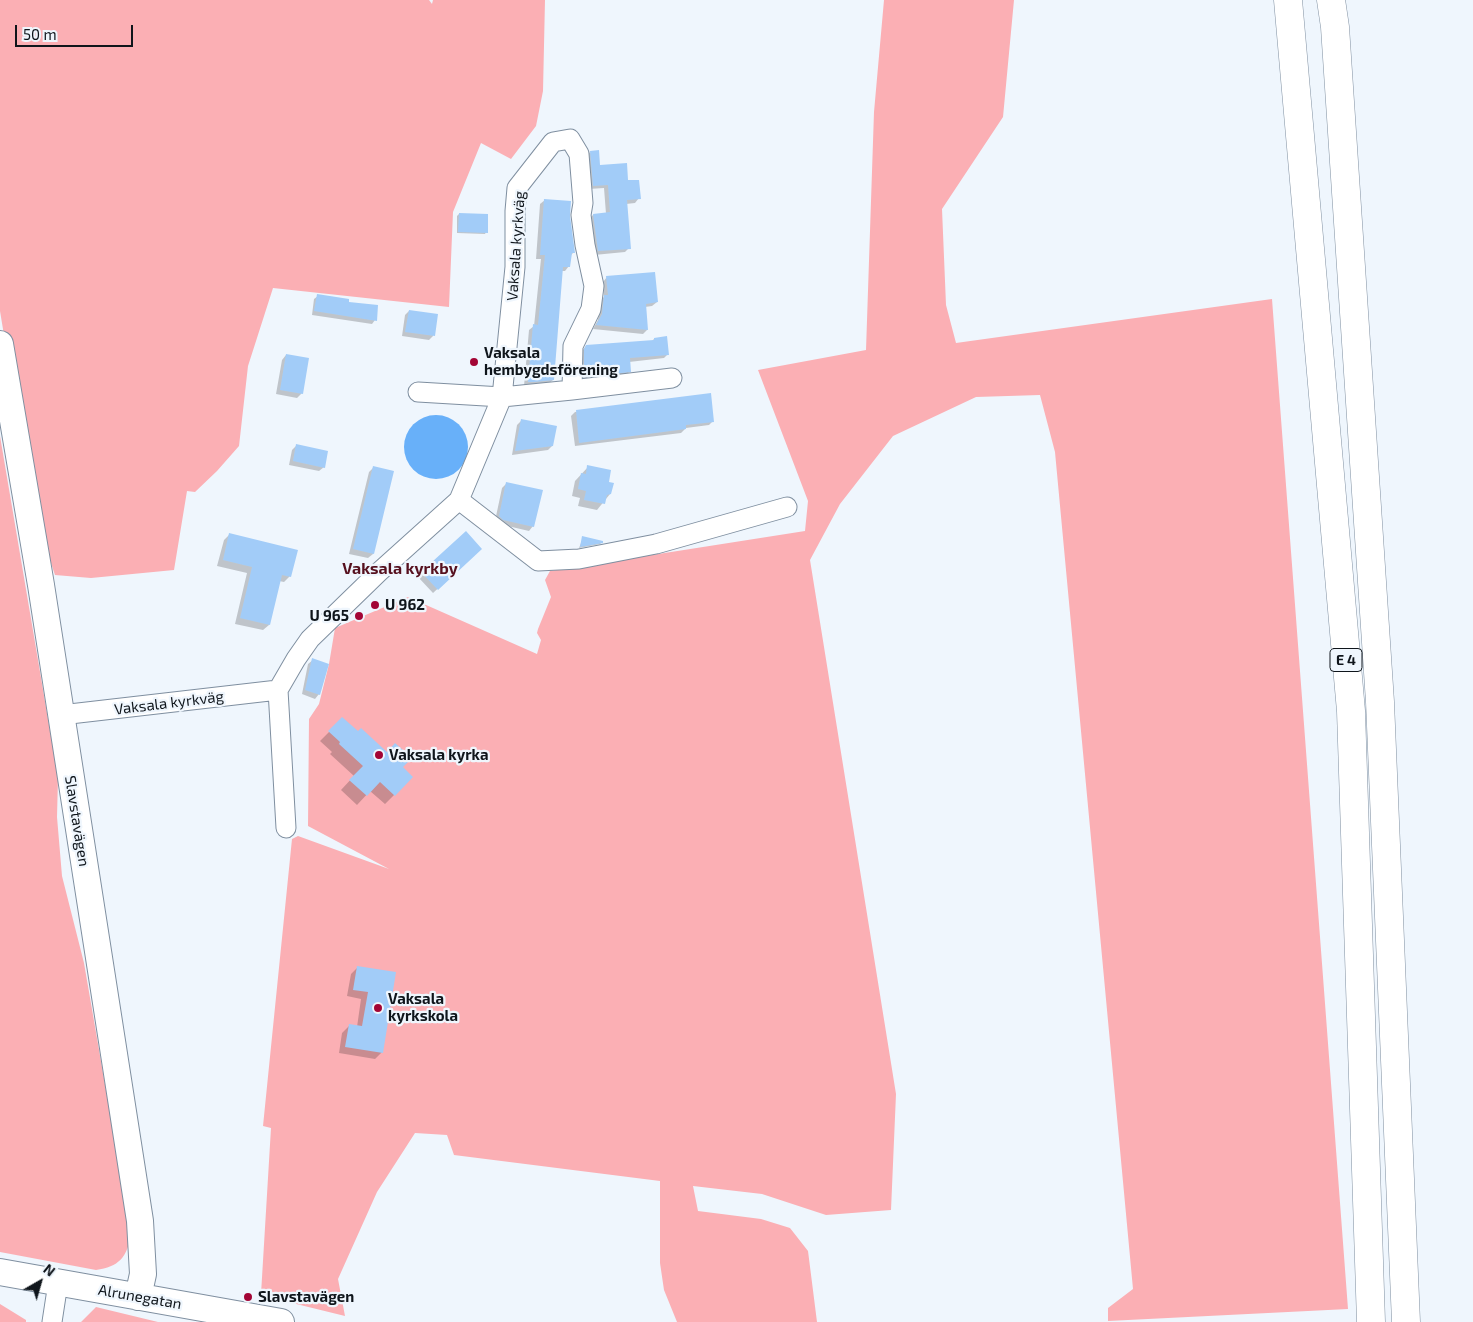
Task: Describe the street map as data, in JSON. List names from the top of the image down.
{
  "streets": {
    "highway": ["E 4"],
    "street": ["Vaksala kyrkväg", "Slavstavägen", "Alrunegatan"]
  },
  "crossings": [
    ["Vaksala kyrkväg", "Slavstavägen"],
    ["Slavstavägen", "Alrunegatan"]
  ],
  "districts": ["Vaksala kyrkby"],
  "places": [
    "Vaksala hembygdsförening",
    "U 962",
    "U 965",
    "Vaksala kyrka",
    "Vaksala kyrkskola",
    "Slavstavägen"
  ],
  "scale_bar": "50 m",
  "north": "top right"
}
